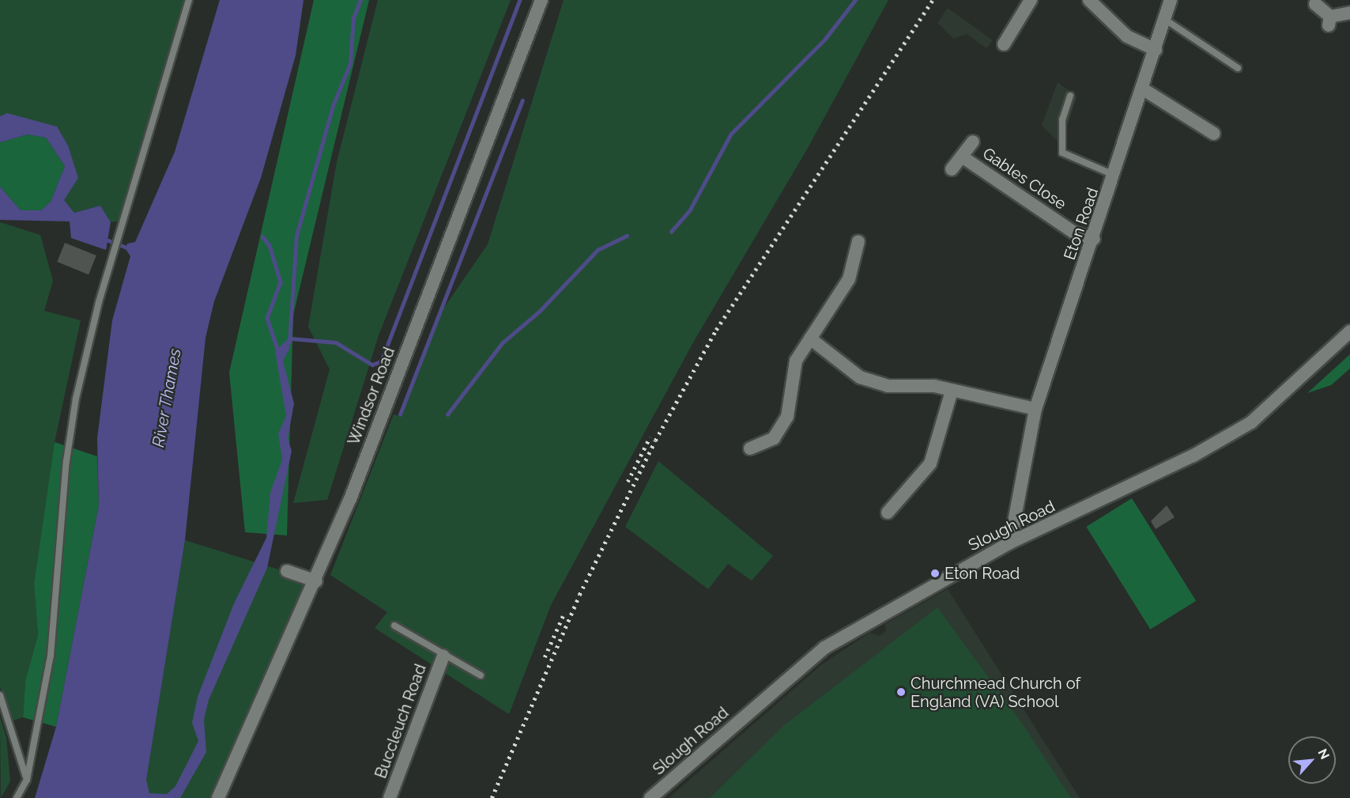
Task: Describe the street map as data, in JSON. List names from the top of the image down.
{
  "streets": {
    "main road": [
      "Gables Close",
      "Eton Road",
      "Windsor Road",
      "Slough Road",
      "Buccleuch Road"
    ]
  },
  "crossings": [
    ["Gables Close", "Eton Road"],
    ["Eton Road", "Slough Road"]
  ],
  "water": ["River Thames"],
  "places": ["Eton Road", "Churchmead Church of England (VA) School"],
  "north": "top right"
}
